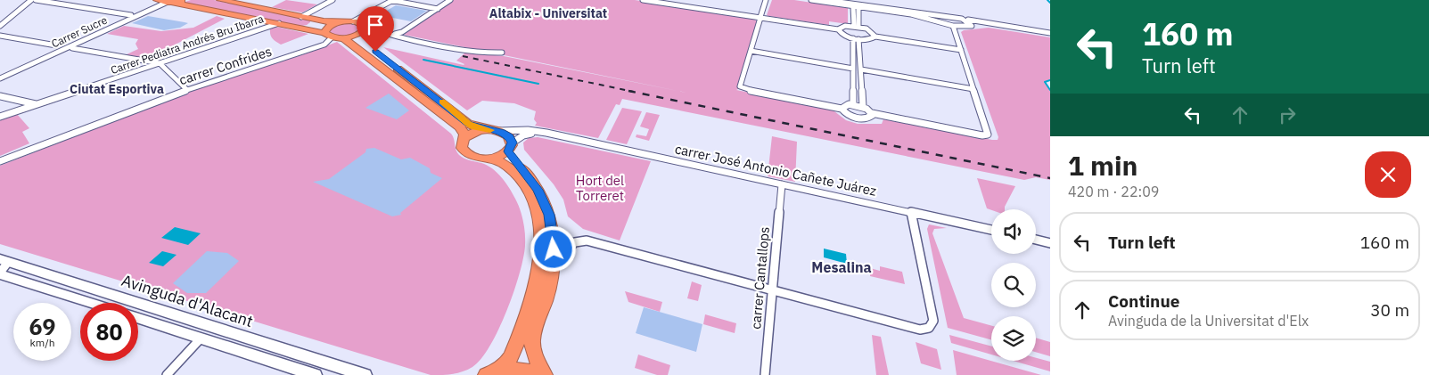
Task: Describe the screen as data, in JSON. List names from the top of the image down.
{
  "streets": {
    "main road": ["Avinguda d'Alacant"],
    "street": [
      "Carrer Sucre",
      "Carrer Pediatra Andrés Bru Ibarra",
      "carrer Confrides",
      "carrer José Antonio Cañete Juárez",
      "carrer Cantallops"
    ]
  },
  "crossings": [
    ["carrer José Antonio Cañete Juárez", "carrer Cantallops"]
  ],
  "districts": ["Altabix - Universitat", "Ciutat Esportiva", "Mesalina"],
  "parks": ["Hort del Torreret"],
  "page": {
    "turn": ["160 m", "Turn left"],
    "heading": ["1 min", "420 m · 22:09"],
    "list": [
      {
        "name": "Turn left",
        "value": "160 m"
      },
      {
        "name": "Continue",
        "note": "Avinguda de la Universitat d'Elx",
        "value": "30 m"
      }
    ],
    "speed": "69 km/h",
    "limit": "80"
  }
}
